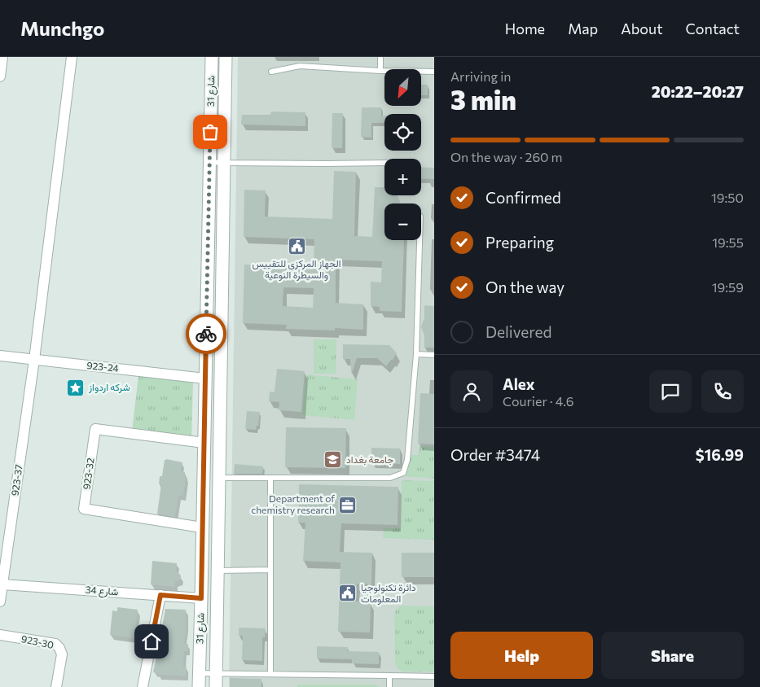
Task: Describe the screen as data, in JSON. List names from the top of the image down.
{
  "streets": {
    "street": [
      "شارع 31",
      "923-24",
      "923-32",
      "923-37",
      "شارع 34",
      "923-30"
    ]
  },
  "crossings": [
    ["شارع 31", "923-24"],
    ["شارع 31", "923-32"],
    ["شارع 31", "شارع 34"],
    ["923-24", "923-37"],
    ["923-37", "شارع 34"]
  ],
  "places": {
    "public building": ["الجهاز المركزي للتقييس والسيطرة النوعية", "دائرة تكنولوجيا المعلومات"],
    "place": ["شركه اردواز"],
    "school or university": ["جامعة بغداد"],
    "office": ["Department of chemistry research"]
  },
  "north": "bottom left",
  "page": {
    "header": "Munchgo",
    "nav": [
      "Home",
      "Map",
      "About",
      "Contact"
    ],
    "heading": ["3 min", "Arriving in", "20:22–20:27"],
    "panel": [
      "Alex",
      "Courier · 4.6",
      "Order #3474",
      "$16.99"
    ],
    "map_buttons": ["+", "−"],
    "bar": "On the way · 260 m",
    "list": [
      ["Confirmed", "19:50"],
      ["Preparing", "19:55"],
      ["On the way", "19:59"],
      "Delivered"
    ],
    "buttons": ["Help", "Share"]
  }
}
